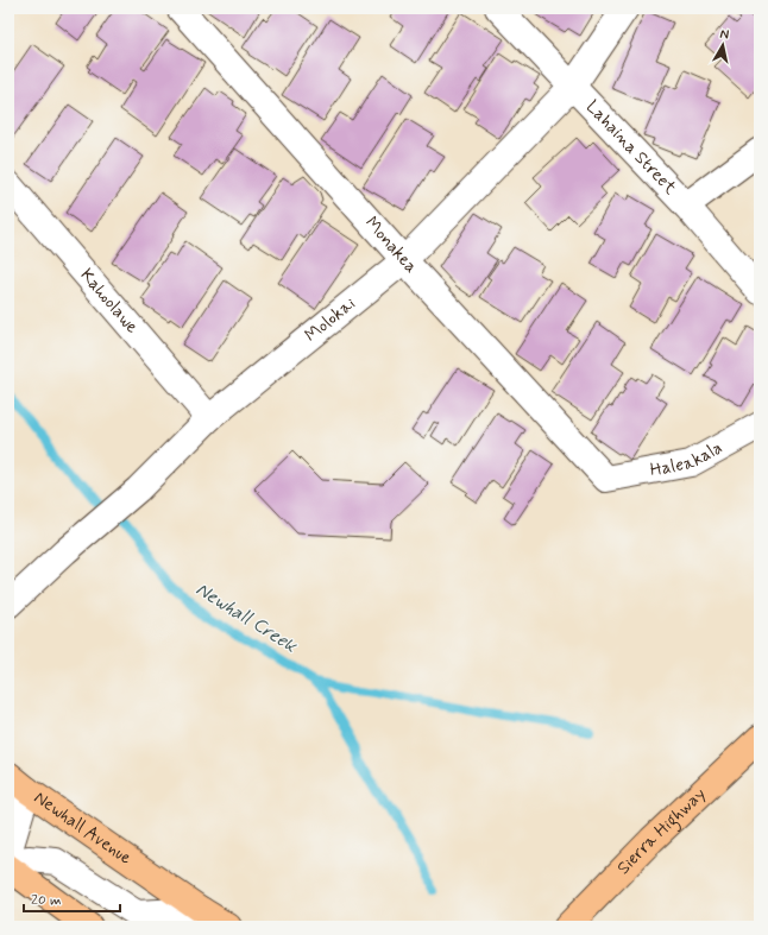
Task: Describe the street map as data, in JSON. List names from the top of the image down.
{
  "streets": {
    "main road": ["Newhall Avenue", "Sierra Highway"],
    "street": [
      "Lahaina Street",
      "Monakea",
      "Kahoolawe",
      "Molokai",
      "Haleakala"
    ]
  },
  "crossings": [
    ["Lahaina Street", "Molokai"],
    ["Monakea", "Molokai"],
    ["Monakea", "Haleakala"],
    ["Kahoolawe", "Molokai"]
  ],
  "water": ["Newhall Creek"],
  "scale_bar": "20 m",
  "north": "top"
}
